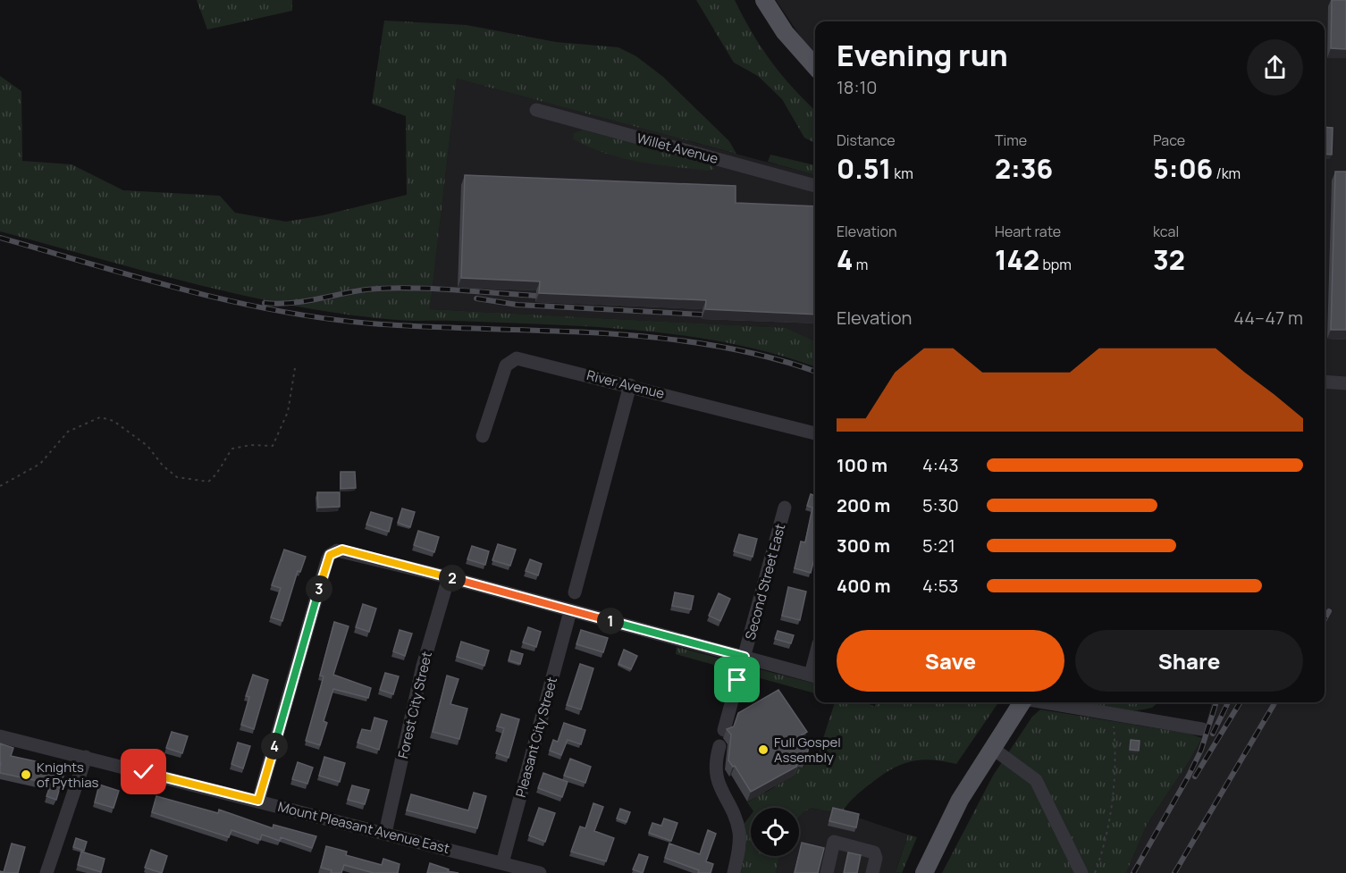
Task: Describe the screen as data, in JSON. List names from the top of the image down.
{
  "streets": {
    "street": [
      "Willet Avenue",
      "River Avenue",
      "Second Street East",
      "Forest City Street",
      "Pleasant City Street",
      "Mount Pleasant Avenue East"
    ]
  },
  "crossings": [
    ["Forest City Street", "Mount Pleasant Avenue East"],
    ["Pleasant City Street", "Mount Pleasant Avenue East"]
  ],
  "places": ["Full Gospel Assembly", "Knights of Pythias"],
  "page": {
    "heading": ["Evening run", "18:10"],
    "stats": [
      ["Distance", "0.51 km"],
      ["Time", "2:36"],
      ["Pace", "5:06 /km"],
      ["Elevation", "4 m"],
      ["Heart rate", "142 bpm"],
      ["kcal", "32"]
    ],
    "chart": ["Elevation", "44–47 m"],
    "list": [
      {
        "name": "100 m",
        "note": "4:43"
      },
      {
        "name": "200 m",
        "note": "5:30"
      },
      {
        "name": "300 m",
        "note": "5:21"
      },
      {
        "name": "400 m",
        "note": "4:53"
      }
    ],
    "pins": [
      "2",
      "3",
      "1",
      "4"
    ],
    "buttons": ["Save", "Share"]
  }
}
